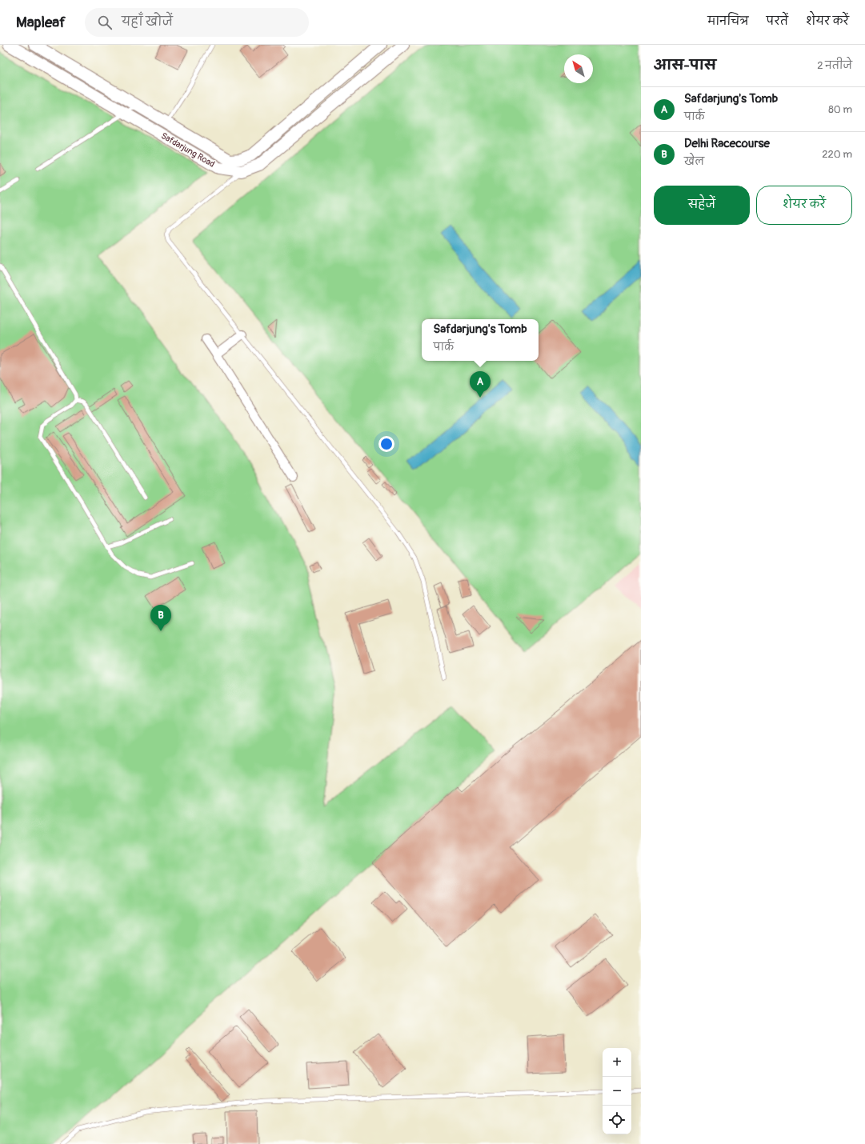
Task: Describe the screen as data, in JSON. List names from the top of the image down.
{
  "streets": {
    "main road": ["Safdarjung Road"]
  },
  "north": "top left",
  "page": {
    "header": "Mapleaf",
    "search": "यहाँ खोजें",
    "nav": ["मानचित्र", "परतें", "शेयर करें"],
    "heading": ["आस-पास", "2 नतीजे"],
    "list": [
      {
        "mark": "A",
        "name": "Safdarjung's Tomb",
        "note": "पार्क",
        "value": "80 m"
      },
      {
        "mark": "B",
        "name": "Delhi Racecourse",
        "note": "खेल",
        "value": "220 m"
      }
    ],
    "buttons": ["सहेजें", "शेयर करें"],
    "popup": ["Safdarjung's Tomb", "पार्क"],
    "pins": ["A", "B"],
    "map_buttons": ["+", "−"]
  }
}
